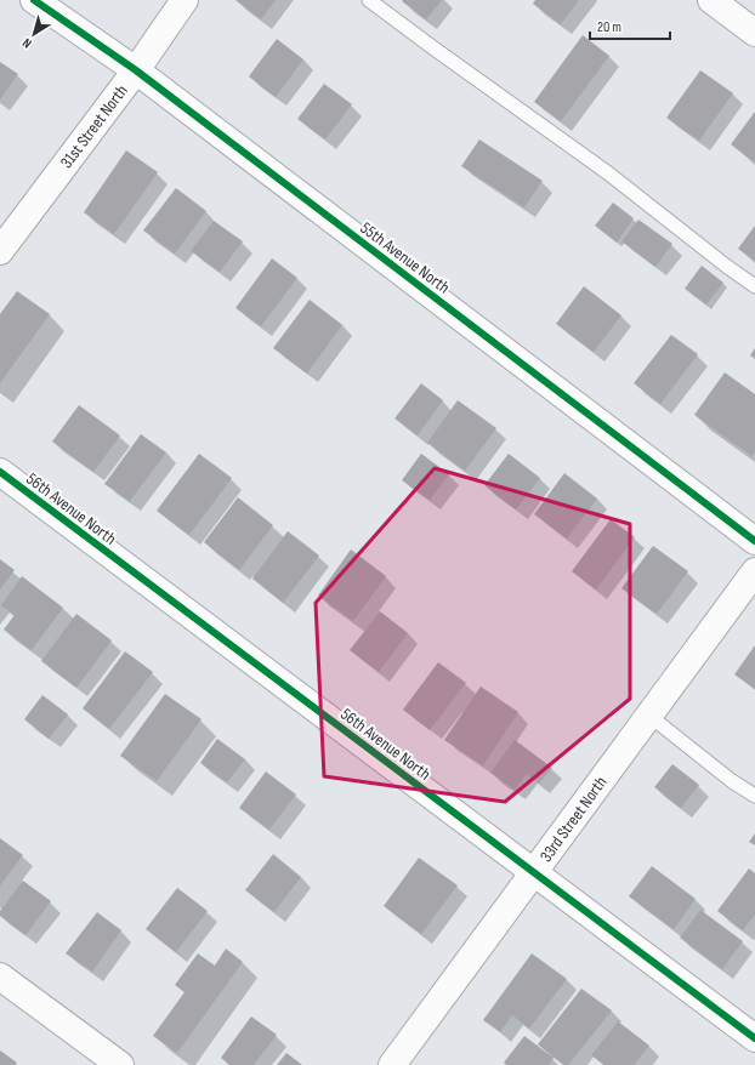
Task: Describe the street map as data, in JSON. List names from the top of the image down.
{
  "streets": {
    "street": [
      "31st Street North",
      "55th Avenue North",
      "56th Avenue North",
      "33rd Street North"
    ]
  },
  "crossings": [
    ["31st Street North", "55th Avenue North"],
    ["56th Avenue North", "33rd Street North"]
  ],
  "scale_bar": "20 m",
  "north": "bottom left"
}
